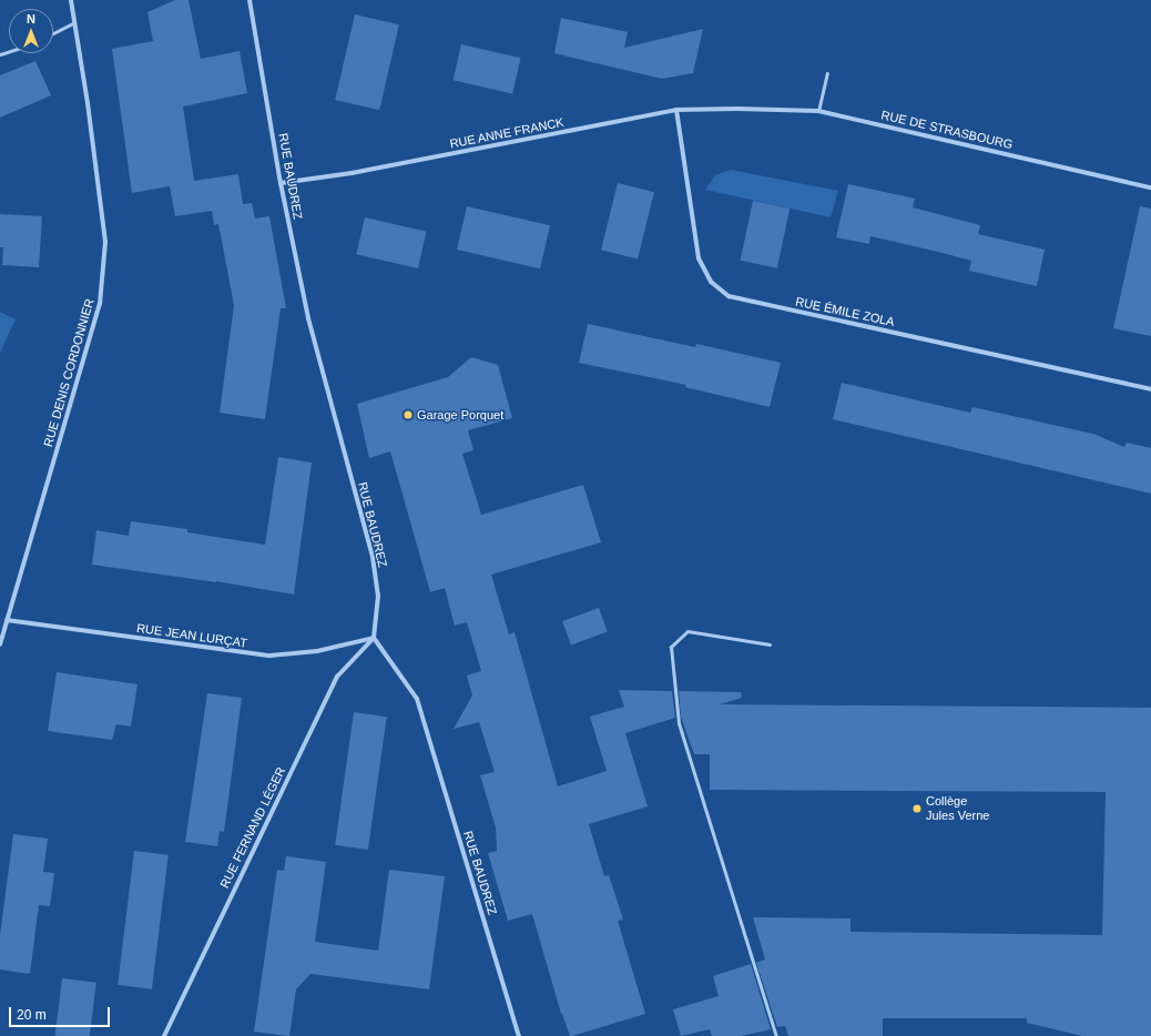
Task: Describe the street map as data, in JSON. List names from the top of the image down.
{
  "streets": {
    "street": [
      "RUE DE STRASBOURG",
      "RUE ANNE FRANCK",
      "RUE BAUDREZ",
      "RUE ÉMILE ZOLA",
      "RUE DENIS CORDONNIER",
      "RUE JEAN LURÇAT",
      "RUE FERNAND LÉGER"
    ]
  },
  "crossings": [
    ["RUE DE STRASBOURG", "RUE ANNE FRANCK"],
    ["RUE ANNE FRANCK", "RUE BAUDREZ"],
    ["RUE ANNE FRANCK", "RUE ÉMILE ZOLA"],
    ["RUE BAUDREZ", "RUE JEAN LURÇAT"],
    ["RUE BAUDREZ", "RUE FERNAND LÉGER"],
    ["RUE DENIS CORDONNIER", "RUE JEAN LURÇAT"],
    ["RUE JEAN LURÇAT", "RUE FERNAND LÉGER"]
  ],
  "places": ["Garage Porquet", "Collège Jules Verne"],
  "scale_bar": "20 m",
  "north": "top"
}
